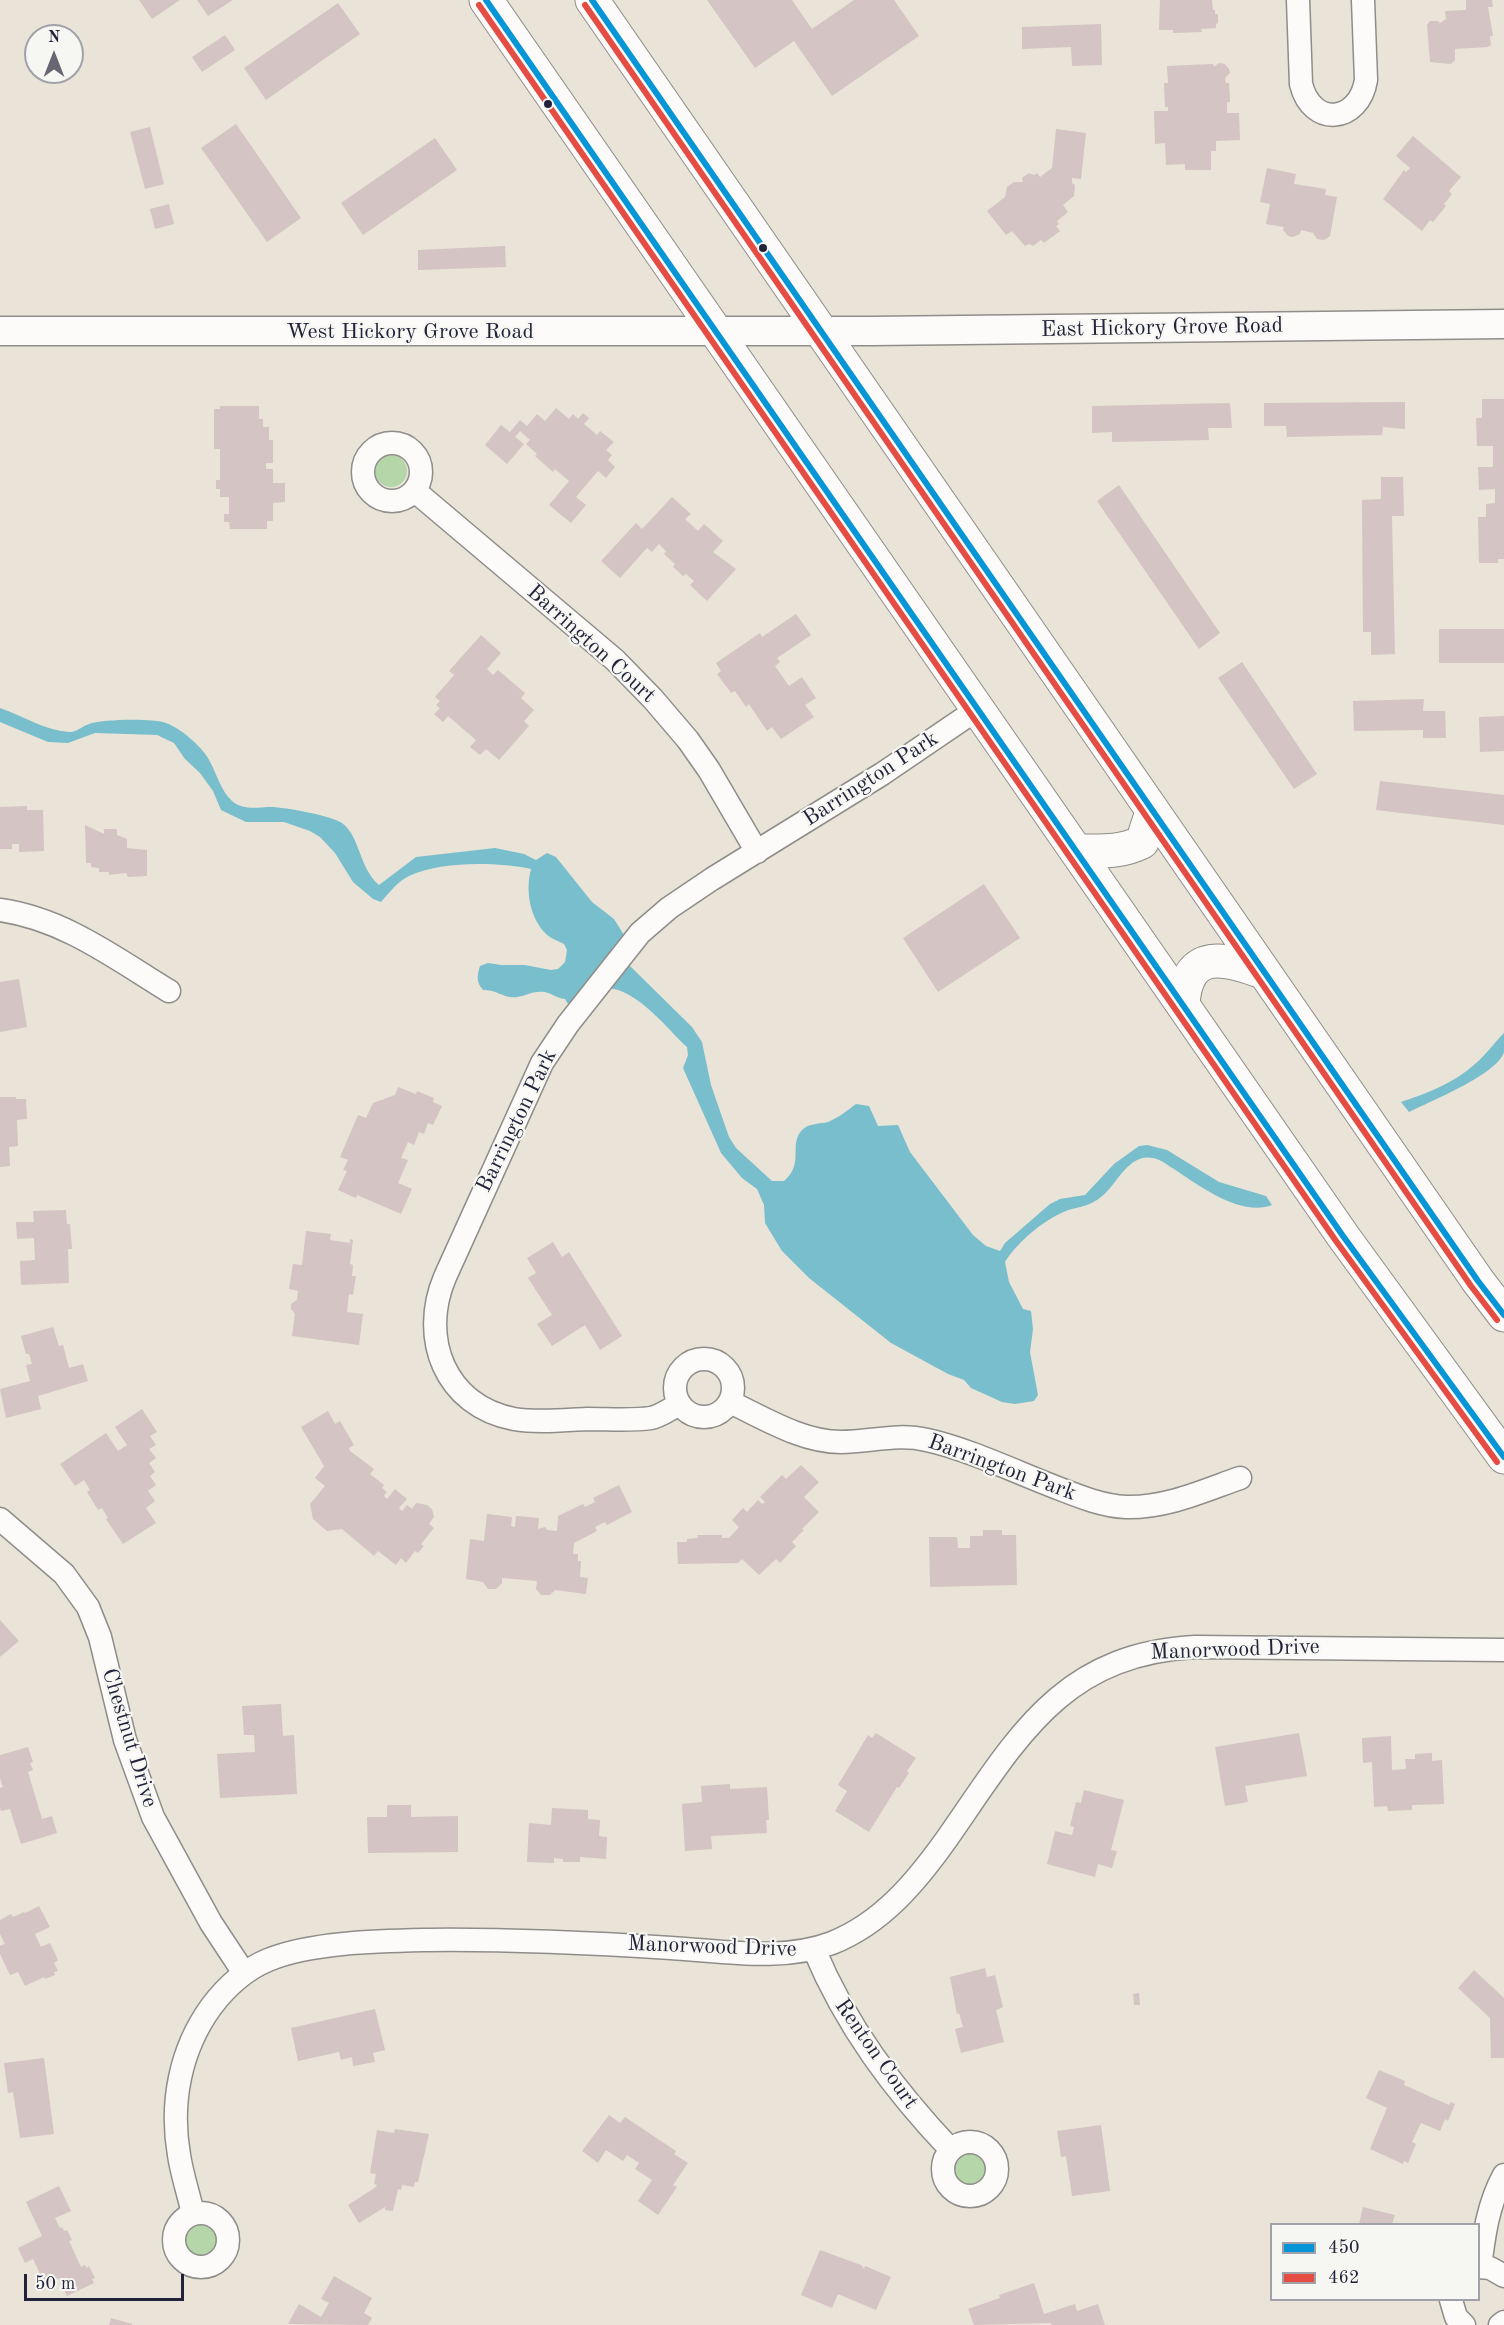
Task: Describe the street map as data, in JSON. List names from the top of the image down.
{
  "streets": {
    "street": [
      "East Hickory Grove Road",
      "West Hickory Grove Road",
      "Barrington Court",
      "Barrington Park",
      "Manorwood Drive",
      "Chestnut Drive",
      "Renton Court"
    ]
  },
  "crossings": [
    ["East Hickory Grove Road", "West Hickory Grove Road"],
    ["Barrington Court", "Barrington Park"],
    ["Manorwood Drive", "Chestnut Drive"],
    ["Manorwood Drive", "Renton Court"]
  ],
  "lines": ["transit line 450", "transit line 462"],
  "legend": ["450", "462"],
  "scale_bar": "50 m",
  "north": "top"
}
